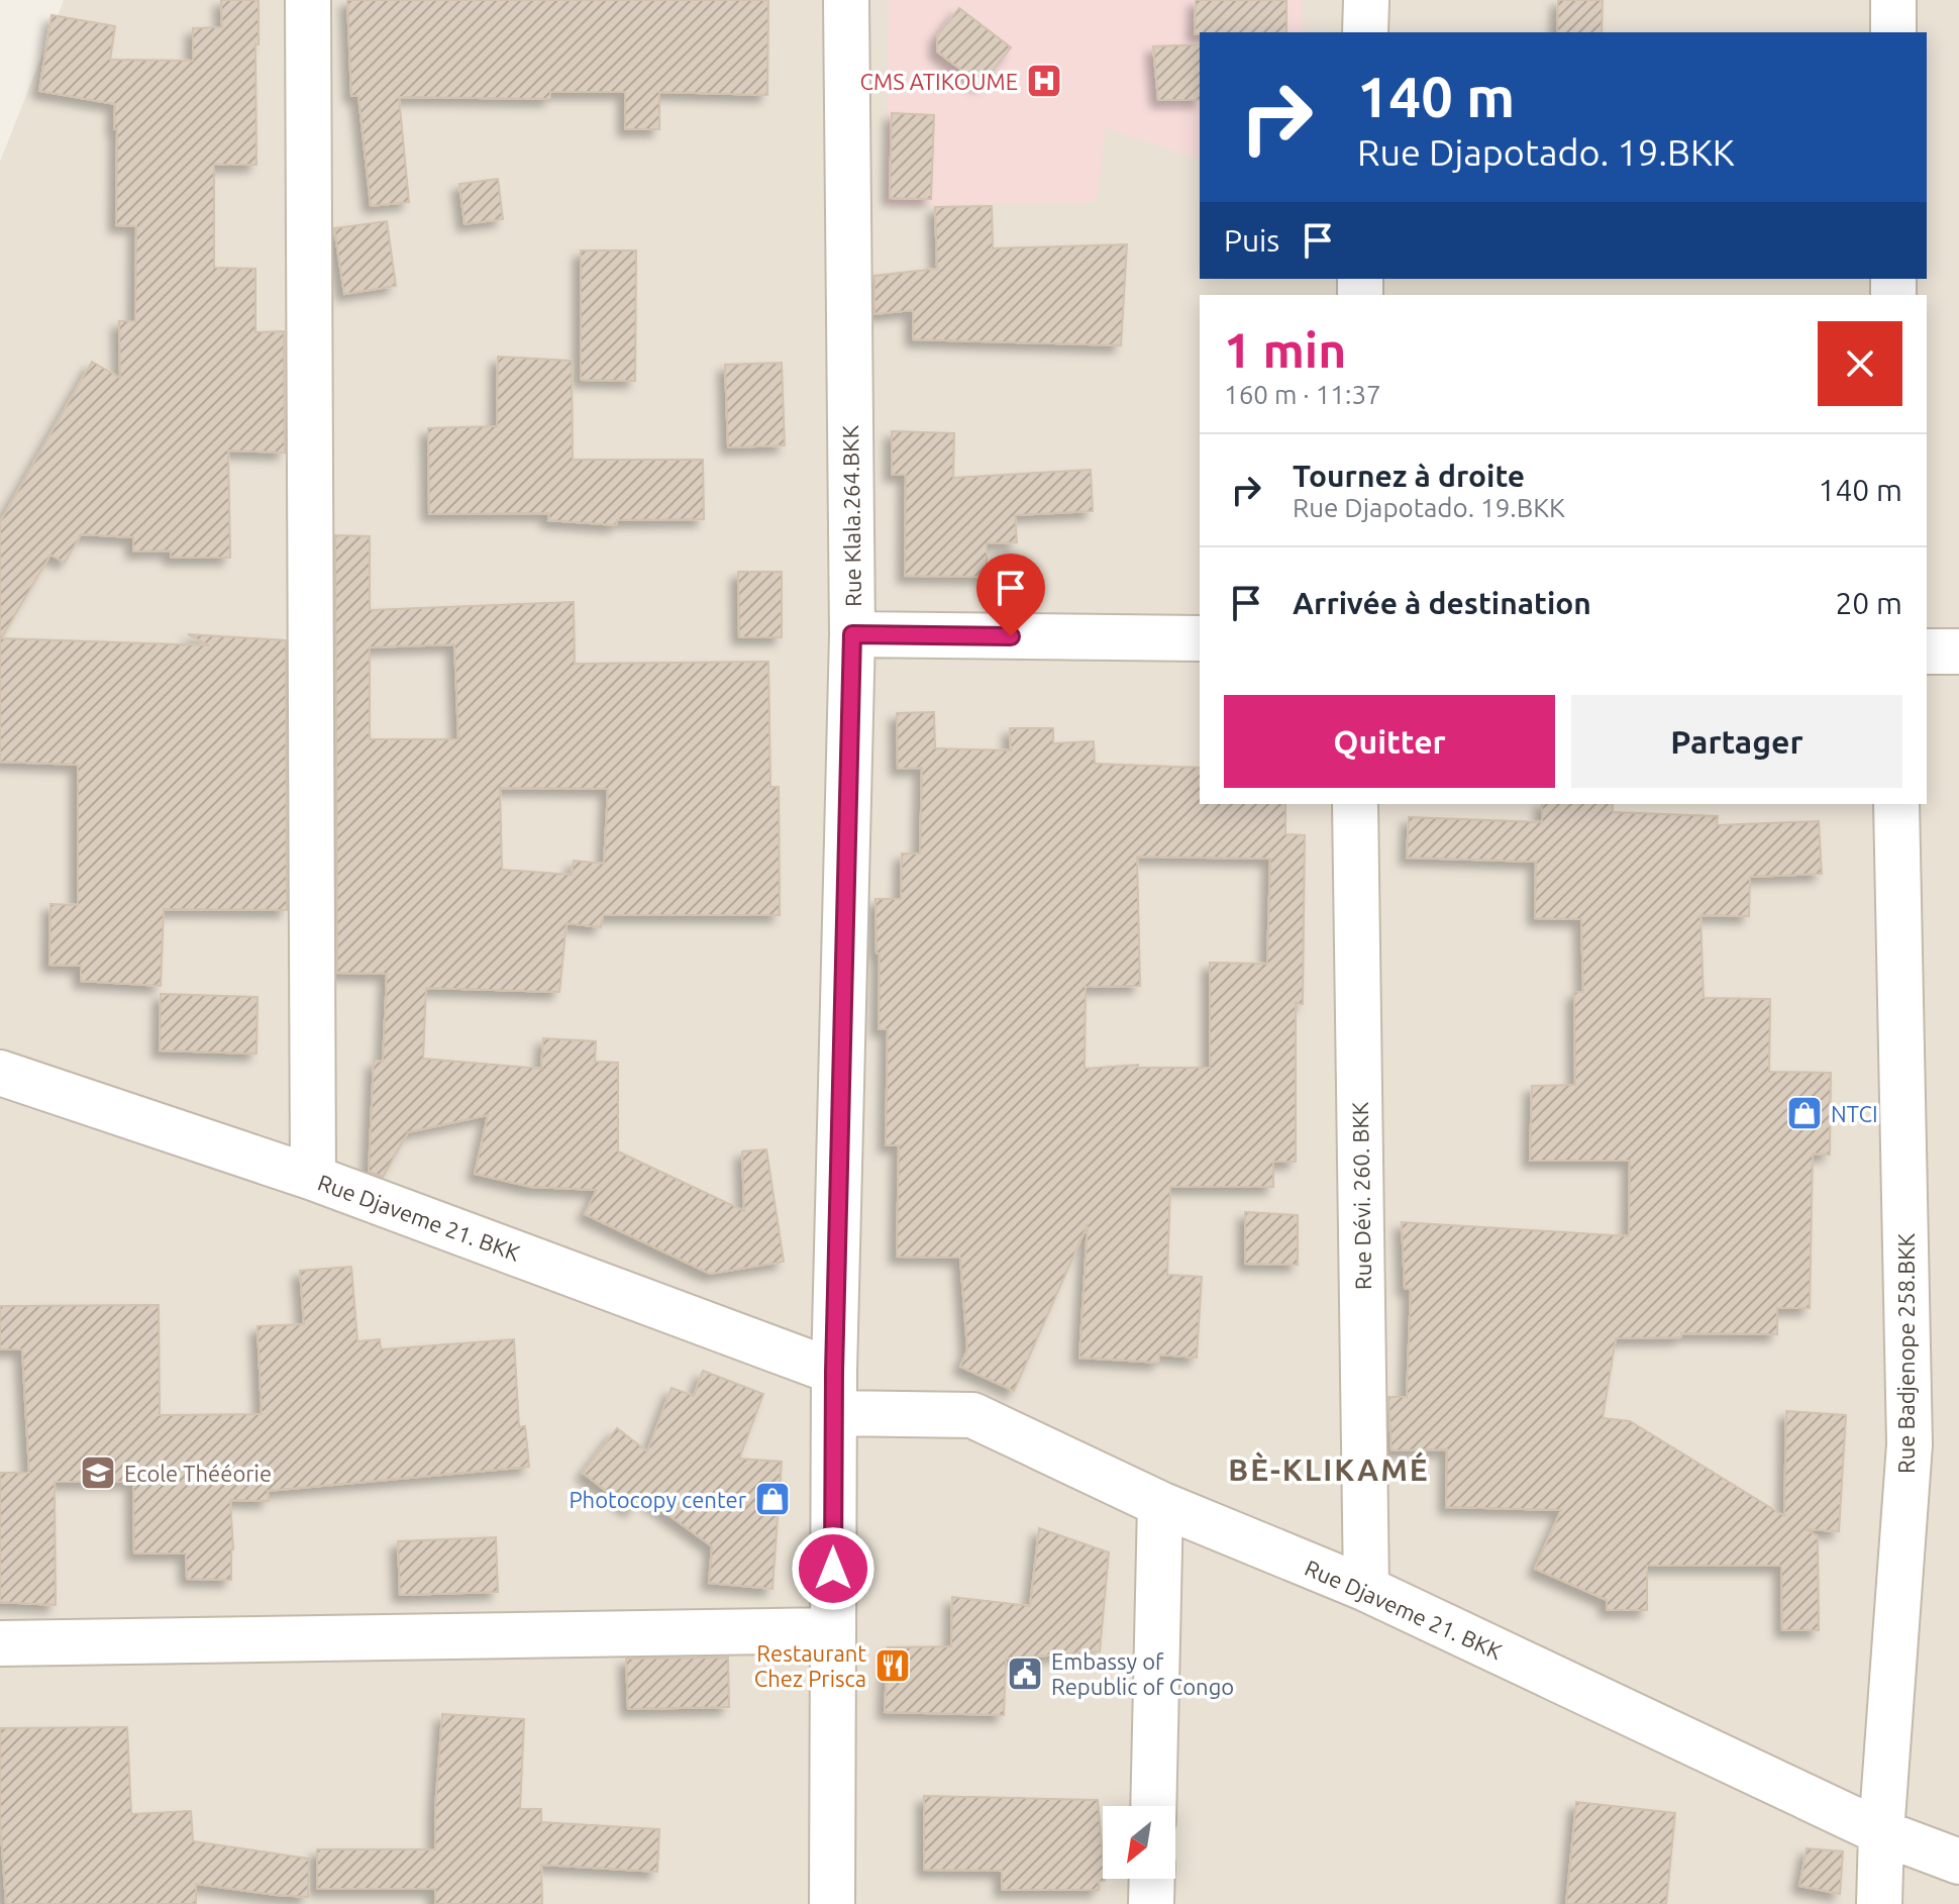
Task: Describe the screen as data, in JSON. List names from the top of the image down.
{
  "streets": {
    "street": [
      "Rue Klala.264.BKK",
      "Rue Dévi. 260. BKK",
      "Rue Djaveme 21. BKK",
      "Rue Badjenope 258.BKK"
    ]
  },
  "crossings": [
    ["Rue Klala.264.BKK", "Rue Djaveme 21. BKK"],
    ["Rue Dévi. 260. BKK", "Rue Djaveme 21. BKK"],
    ["Rue Djaveme 21. BKK", "Rue Badjenope 258.BKK"]
  ],
  "districts": ["BÈ-KLIKAMÉ"],
  "places": {
    "hospital": ["CMS ATIKOUME"],
    "shop": ["NTCI", "Photocopy center"],
    "school or university": ["Ecole Thééorie"],
    "restaurant": ["Restaurant Chez Prisca"],
    "public building": ["Embassy of Republic of Congo"]
  },
  "north": "bottom left",
  "page": {
    "turn": ["140 m", "Rue Djapotado. 19.BKK"],
    "then": "Puis",
    "heading": ["1 min", "160 m · 11:37"],
    "list": [
      {
        "name": "Tournez à droite",
        "note": "Rue Djapotado. 19.BKK",
        "value": "140 m"
      },
      {
        "name": "Arrivée à destination",
        "value": "20 m"
      }
    ],
    "buttons": ["Quitter", "Partager"]
  }
}
